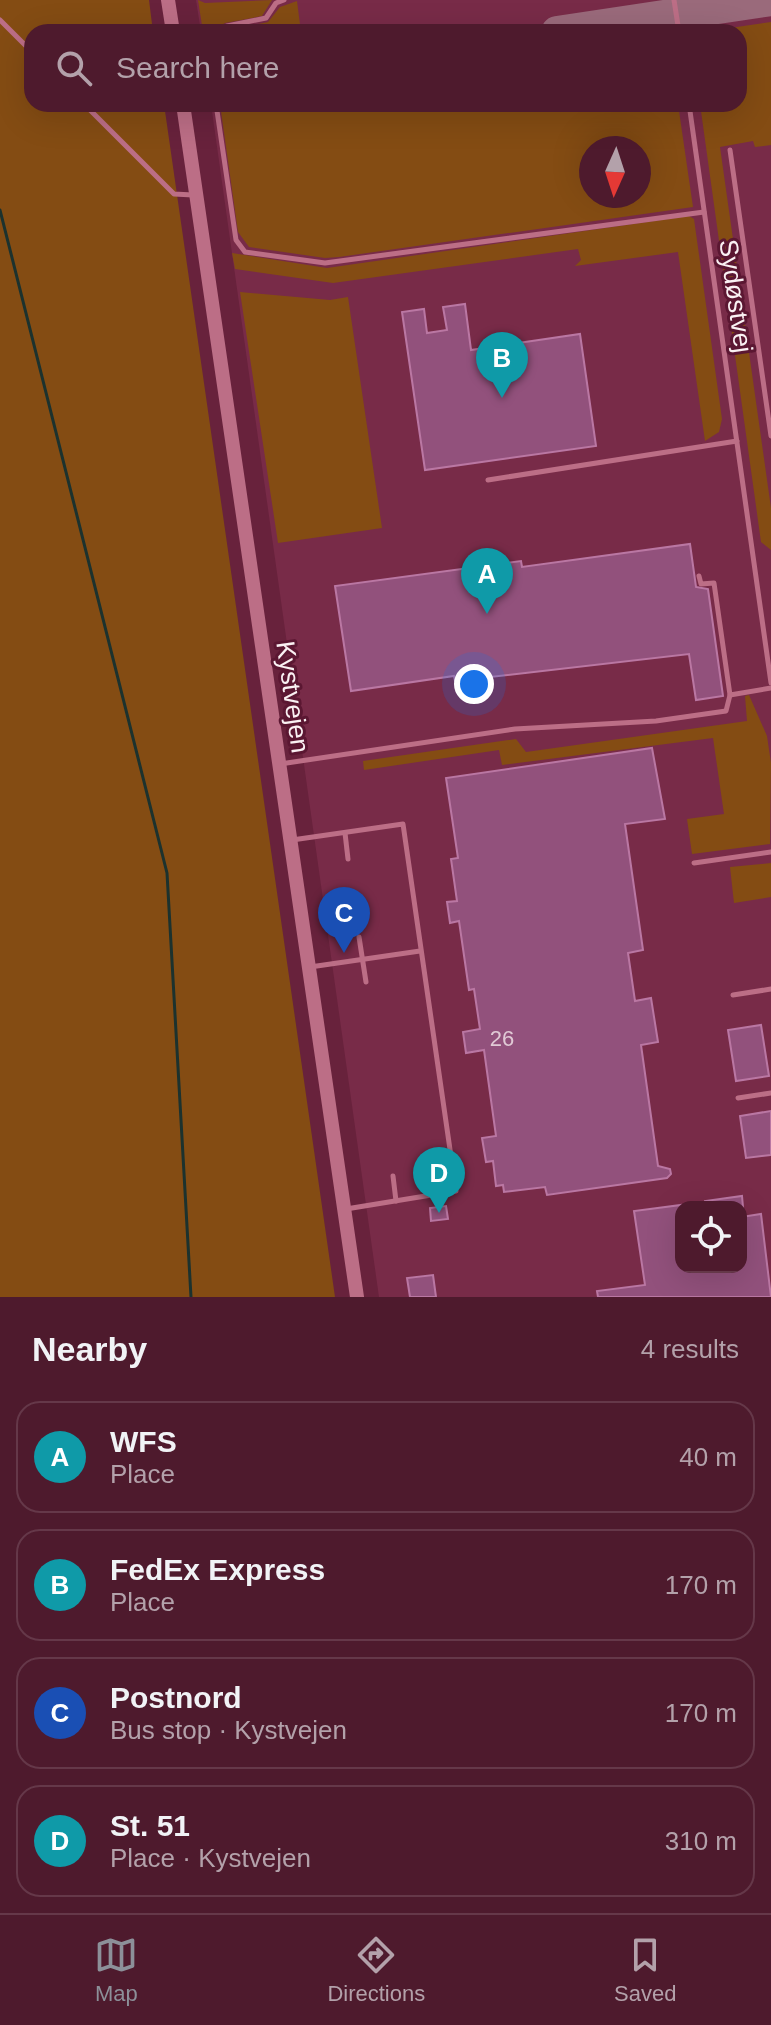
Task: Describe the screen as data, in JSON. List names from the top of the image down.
{
  "streets": {
    "street": ["Kystvejen"],
    "lane": ["Sydøstvej"]
  },
  "house_numbers": ["26"],
  "north": "bottom",
  "page": {
    "search": "Search here",
    "pins": [
      "B",
      "A",
      "C",
      "D"
    ],
    "heading": ["Nearby", "4 results"],
    "list": [
      {
        "mark": "A",
        "name": "WFS",
        "note": "Place",
        "value": "40 m"
      },
      {
        "mark": "B",
        "name": "FedEx Express",
        "note": "Place",
        "value": "170 m"
      },
      {
        "mark": "C",
        "name": "Postnord",
        "note": "Bus stop · Kystvejen",
        "value": "170 m"
      },
      {
        "mark": "D",
        "name": "St. 51",
        "note": "Place · Kystvejen",
        "value": "310 m"
      }
    ],
    "nav": ["Map", "Directions", "Saved"]
  }
}
